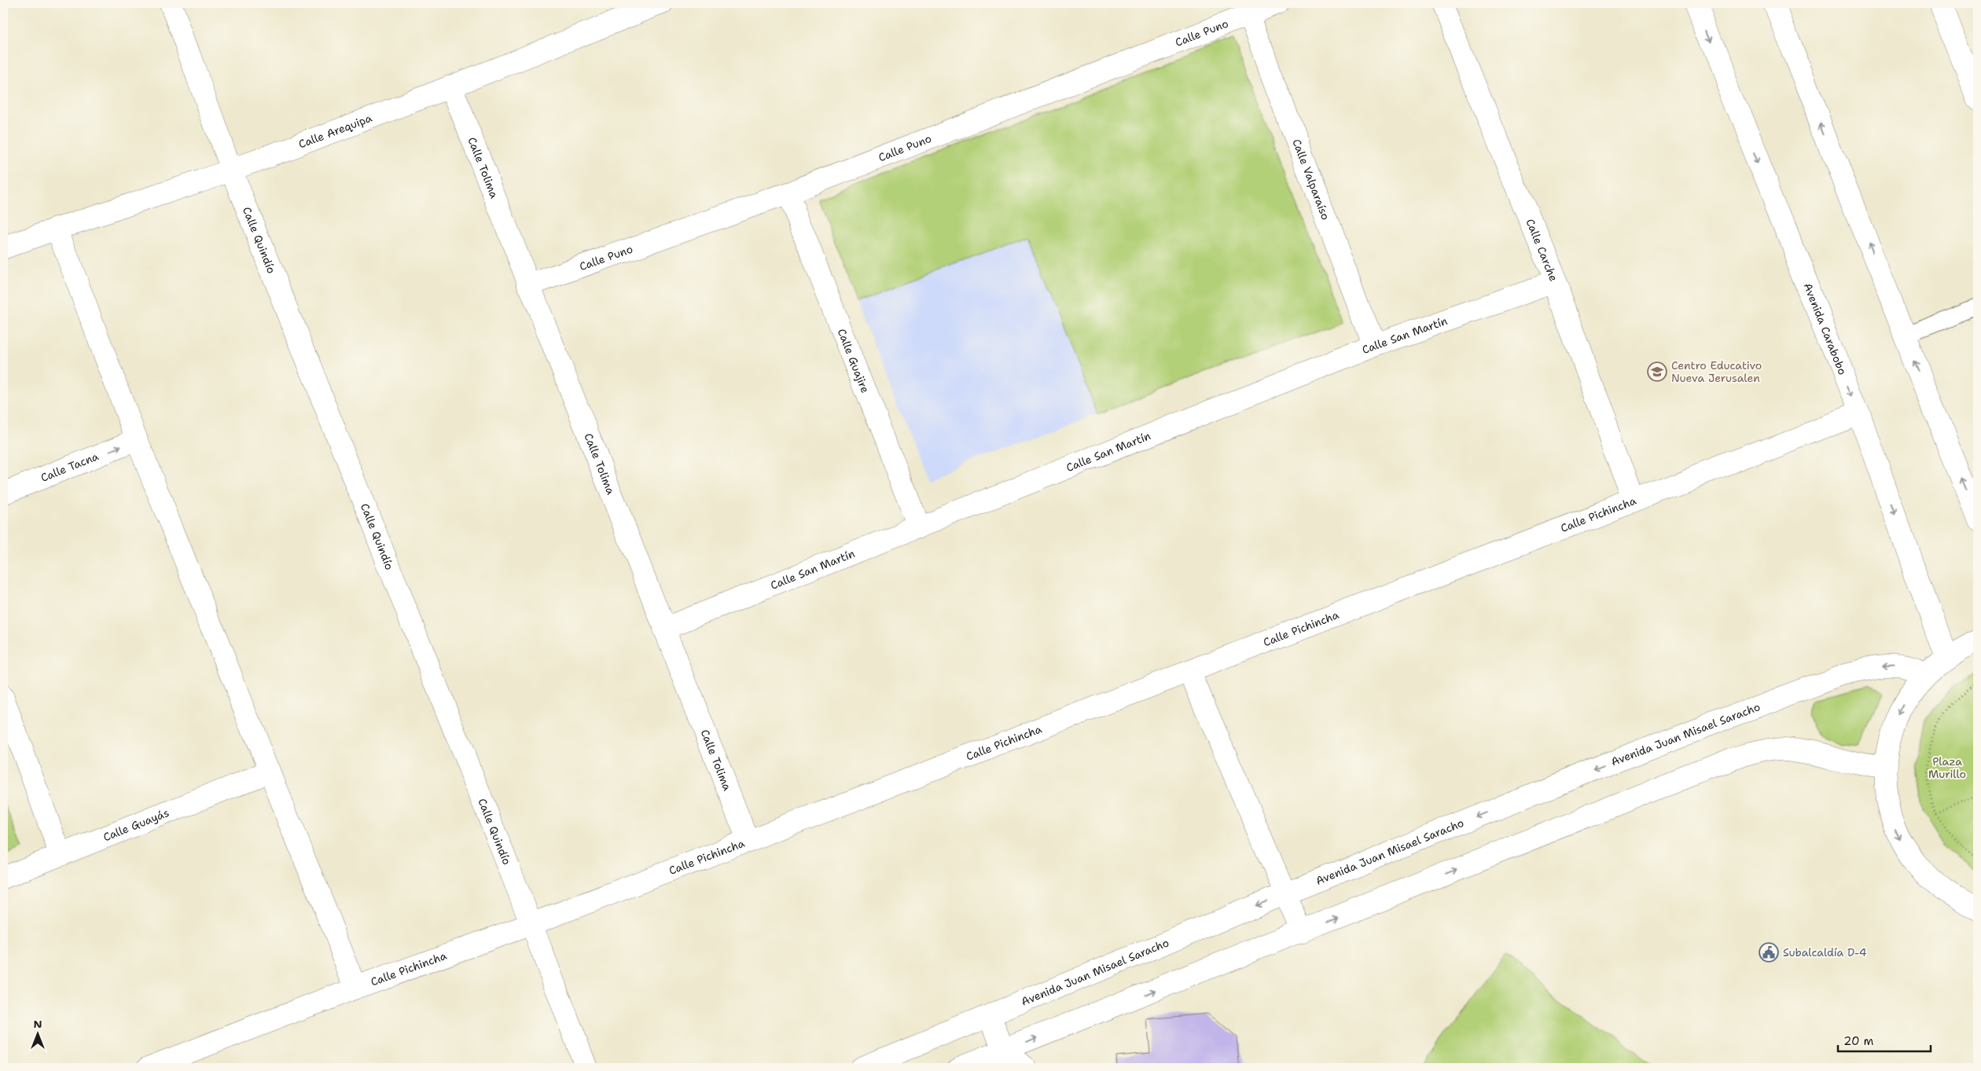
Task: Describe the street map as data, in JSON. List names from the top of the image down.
{
  "streets": {
    "street": [
      "Calle Puno",
      "Calle Arequipa",
      "Calle Tolima",
      "Calle Valparaíso",
      "Calle Quindío",
      "Calle Carche",
      "Avenida Carabobo",
      "Calle San Martín",
      "Calle Guajire",
      "Calle Tacna",
      "Calle Pichincha",
      "Avenida Juan Misael Saracho",
      "Calle Guayás"
    ]
  },
  "crossings": [
    ["Calle Puno", "Calle Tolima"],
    ["Calle Puno", "Calle Valparaíso"],
    ["Calle Puno", "Calle Guajire"],
    ["Calle Arequipa", "Calle Tolima"],
    ["Calle Arequipa", "Calle Quindío"],
    ["Calle Tolima", "Calle San Martín"],
    ["Calle Tolima", "Calle Pichincha"],
    ["Calle Valparaíso", "Calle San Martín"],
    ["Calle Quindío", "Calle Pichincha"],
    ["Calle Carche", "Calle San Martín"],
    ["Calle Carche", "Calle Pichincha"],
    ["Avenida Carabobo", "Calle Pichincha"],
    ["Calle San Martín", "Calle Guajire"]
  ],
  "one_way": ["Calle Tacna"],
  "parks": ["Plaza Murillo"],
  "places": {
    "school or university": ["Centro Educativo Nueva Jerusalen"],
    "public building": ["Subalcaldía D-4"]
  },
  "scale_bar": "20 m",
  "north": "top"
}
